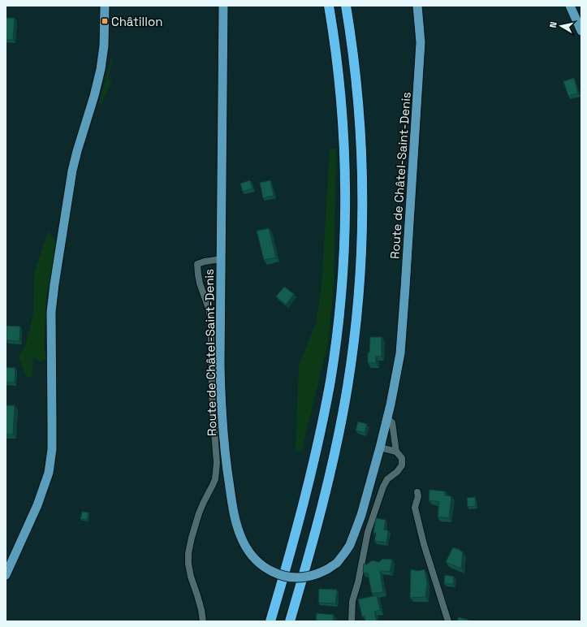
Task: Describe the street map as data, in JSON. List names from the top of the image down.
{
  "streets": {
    "main road": ["Route de Châtel-Saint-Denis"]
  },
  "places": {
    "transit": ["Châtillon"]
  },
  "north": "left"
}
